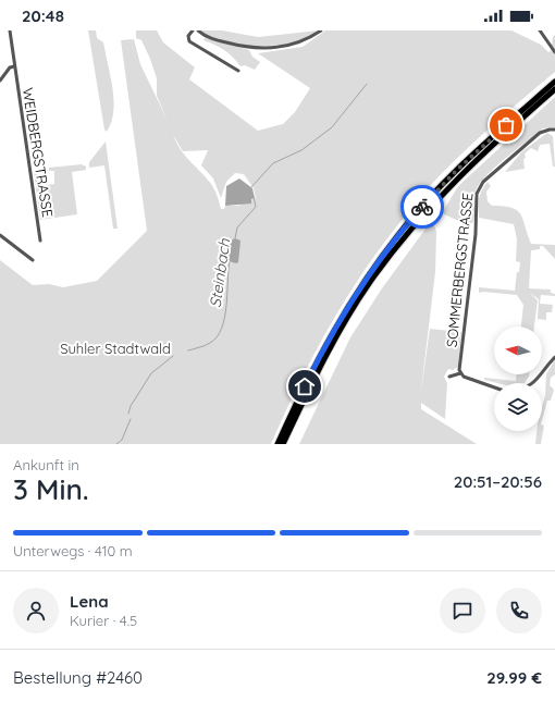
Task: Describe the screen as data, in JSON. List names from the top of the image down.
{
  "streets": {
    "street": ["WEIDBERGSTRASSE", "SOMMERBERGSTRASSE"]
  },
  "water": ["Steinbach"],
  "parks": ["Suhler Stadtwald"],
  "north": "left",
  "page": {
    "status": "20:48",
    "heading": ["3 Min.", "Ankunft in", "20:51–20:56"],
    "panel": [
      "Lena",
      "Kurier · 4.5",
      "Bestellung #2460",
      "29.99 €"
    ],
    "bar": "Unterwegs · 410 m"
  }
}
